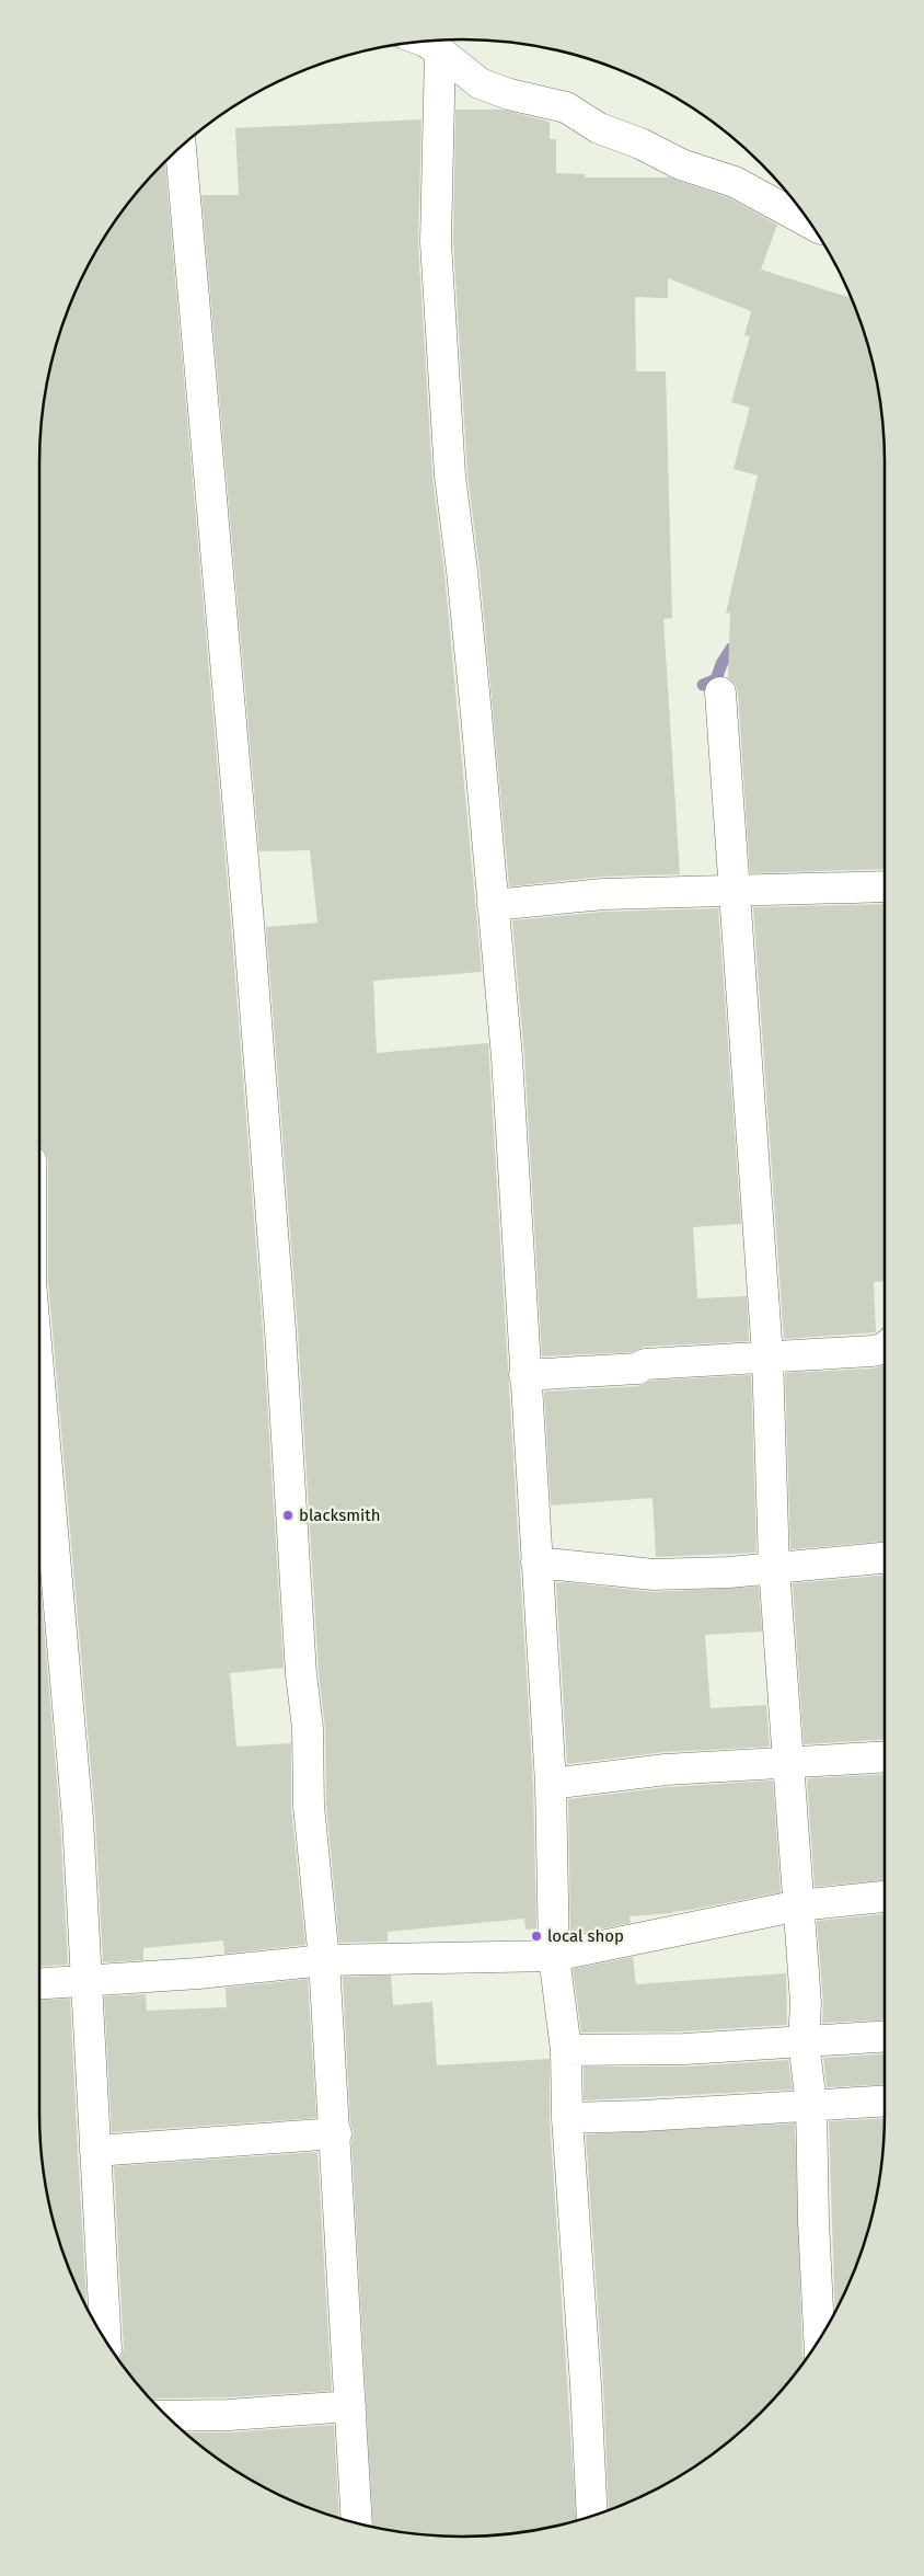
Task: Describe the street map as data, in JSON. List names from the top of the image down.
{
  "places": ["blacksmith", "local shop"]
}
